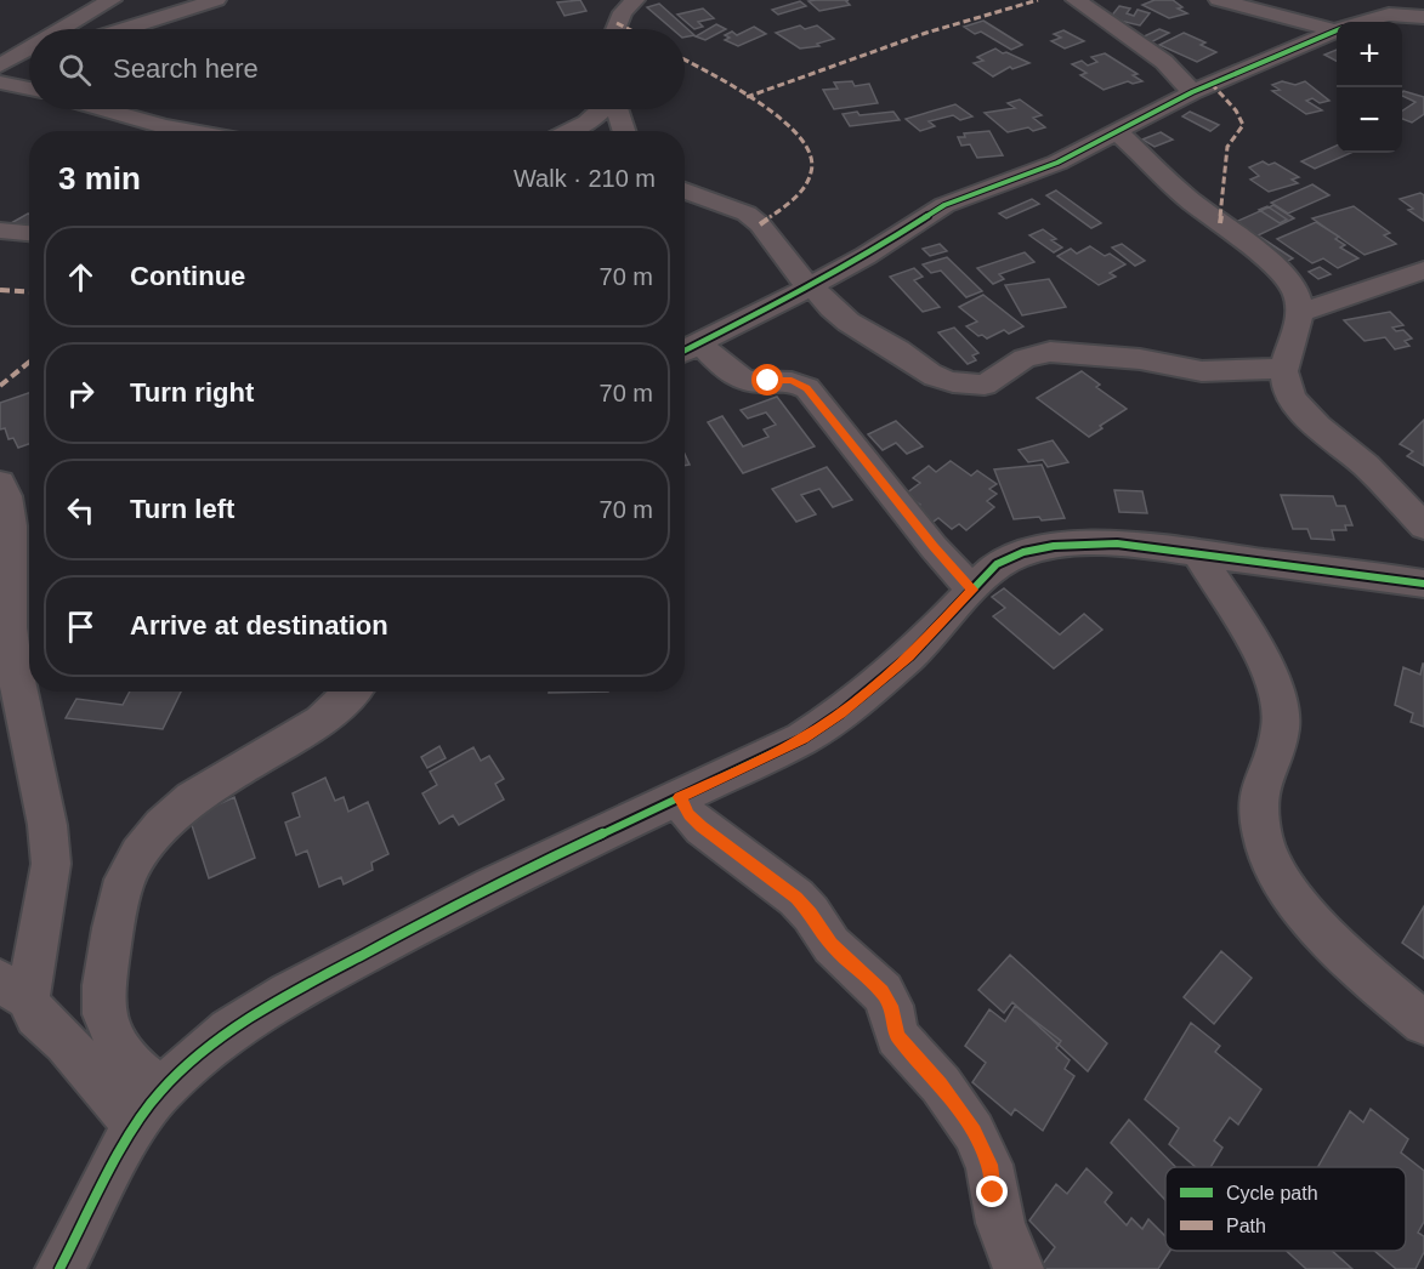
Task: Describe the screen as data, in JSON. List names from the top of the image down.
{
  "legend": ["Cycle path", "Path"],
  "page": {
    "map_buttons": ["+", "−"],
    "search": "Search here",
    "heading": ["3 min", "Walk · 210 m"],
    "list": [
      ["Continue", "70 m"],
      ["Turn right", "70 m"],
      ["Turn left", "70 m"],
      "Arrive at destination"
    ]
  }
}
